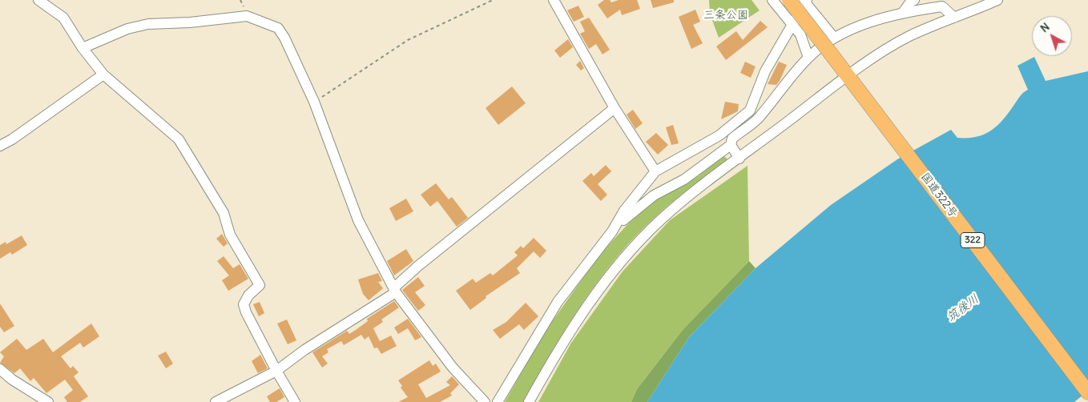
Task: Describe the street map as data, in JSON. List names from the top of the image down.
{
  "streets": {
    "highway": ["国道322号", "322"]
  },
  "water": ["筑後川"],
  "parks": ["三条公園"],
  "north": "top left"
}
